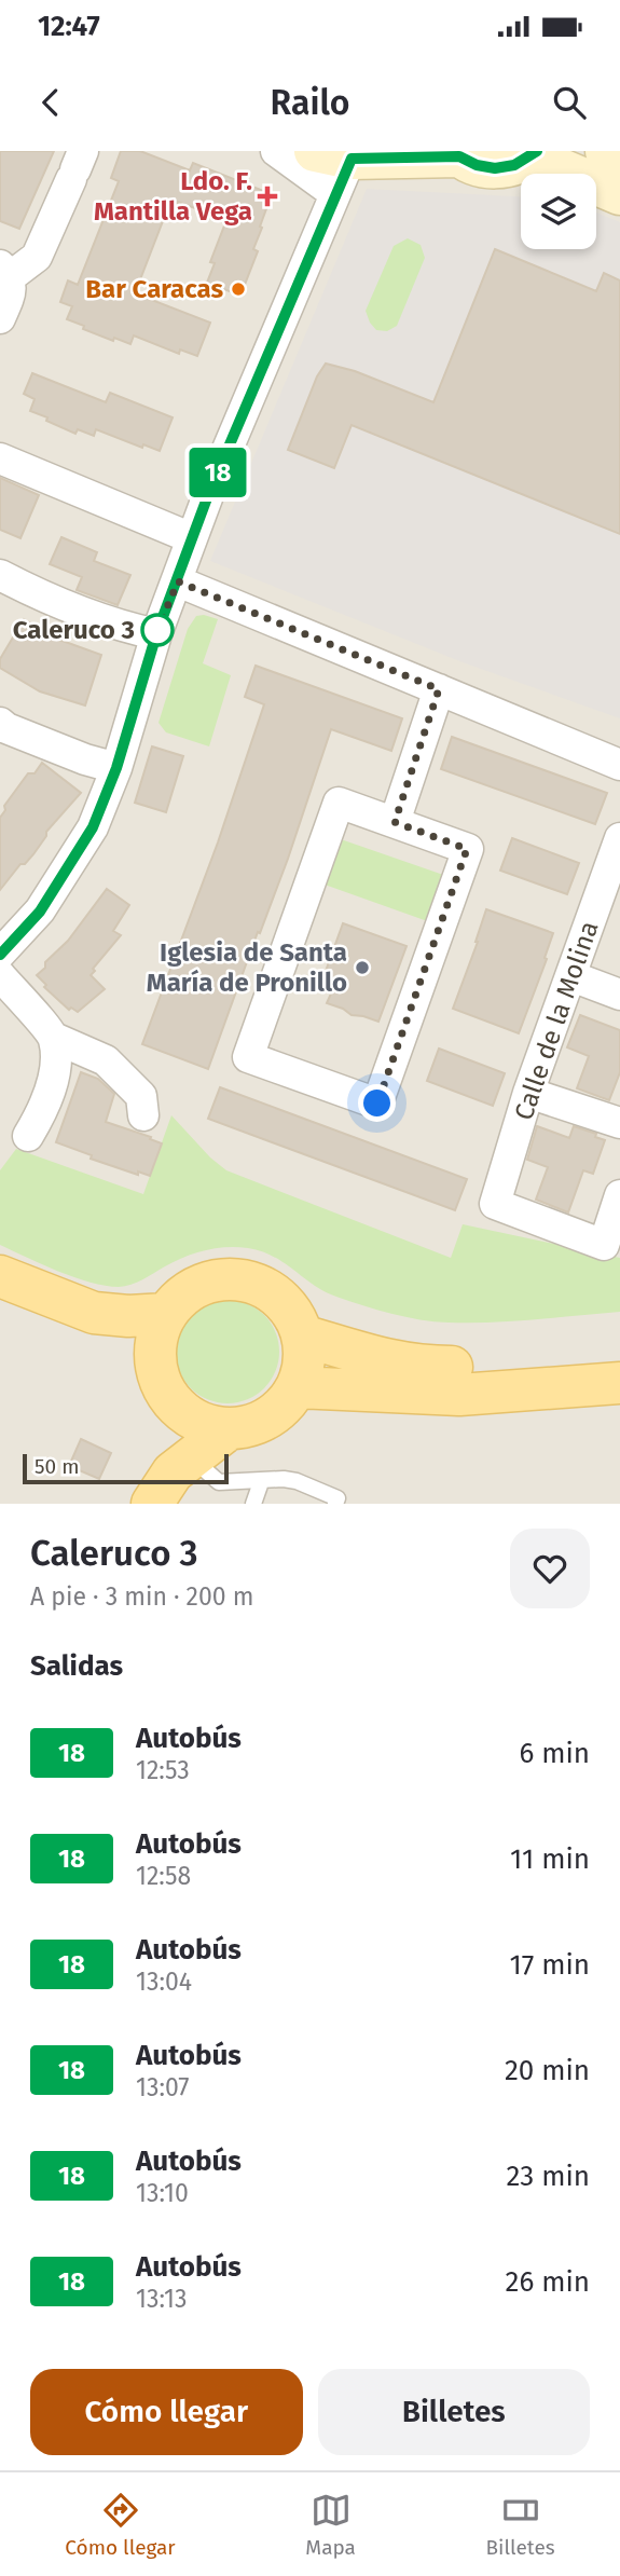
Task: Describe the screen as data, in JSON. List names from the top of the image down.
{
  "streets": {
    "street": ["Calle de la Molina"]
  },
  "places": {
    "health": ["Ldo. F. Mantilla Vega"],
    "other": ["Bar Caracas", "Caleruco 3", "Iglesia de Santa María de Pronillo"]
  },
  "lines": ["bus line 18"],
  "scale_bar": "50 m",
  "page": {
    "status": "12:47",
    "header": "Railo",
    "on_map": "18",
    "scale": "50 m",
    "heading": [
      ["Caleruco 3", "A pie · 3 min · 200 m"],
      "Salidas"
    ],
    "list": [
      {
        "mark": "18",
        "name": "Autobús",
        "note": "12:53",
        "value": "6 min"
      },
      {
        "mark": "18",
        "name": "Autobús",
        "note": "12:58",
        "value": "11 min"
      },
      {
        "mark": "18",
        "name": "Autobús",
        "note": "13:04",
        "value": "17 min"
      },
      {
        "mark": "18",
        "name": "Autobús",
        "note": "13:07",
        "value": "20 min"
      },
      {
        "mark": "18",
        "name": "Autobús",
        "note": "13:10",
        "value": "23 min"
      },
      {
        "mark": "18",
        "name": "Autobús",
        "note": "13:13",
        "value": "26 min"
      }
    ],
    "buttons": ["Cómo llegar", "Billetes"],
    "tabs": ["Cómo llegar", "Mapa", "Billetes"]
  }
}
